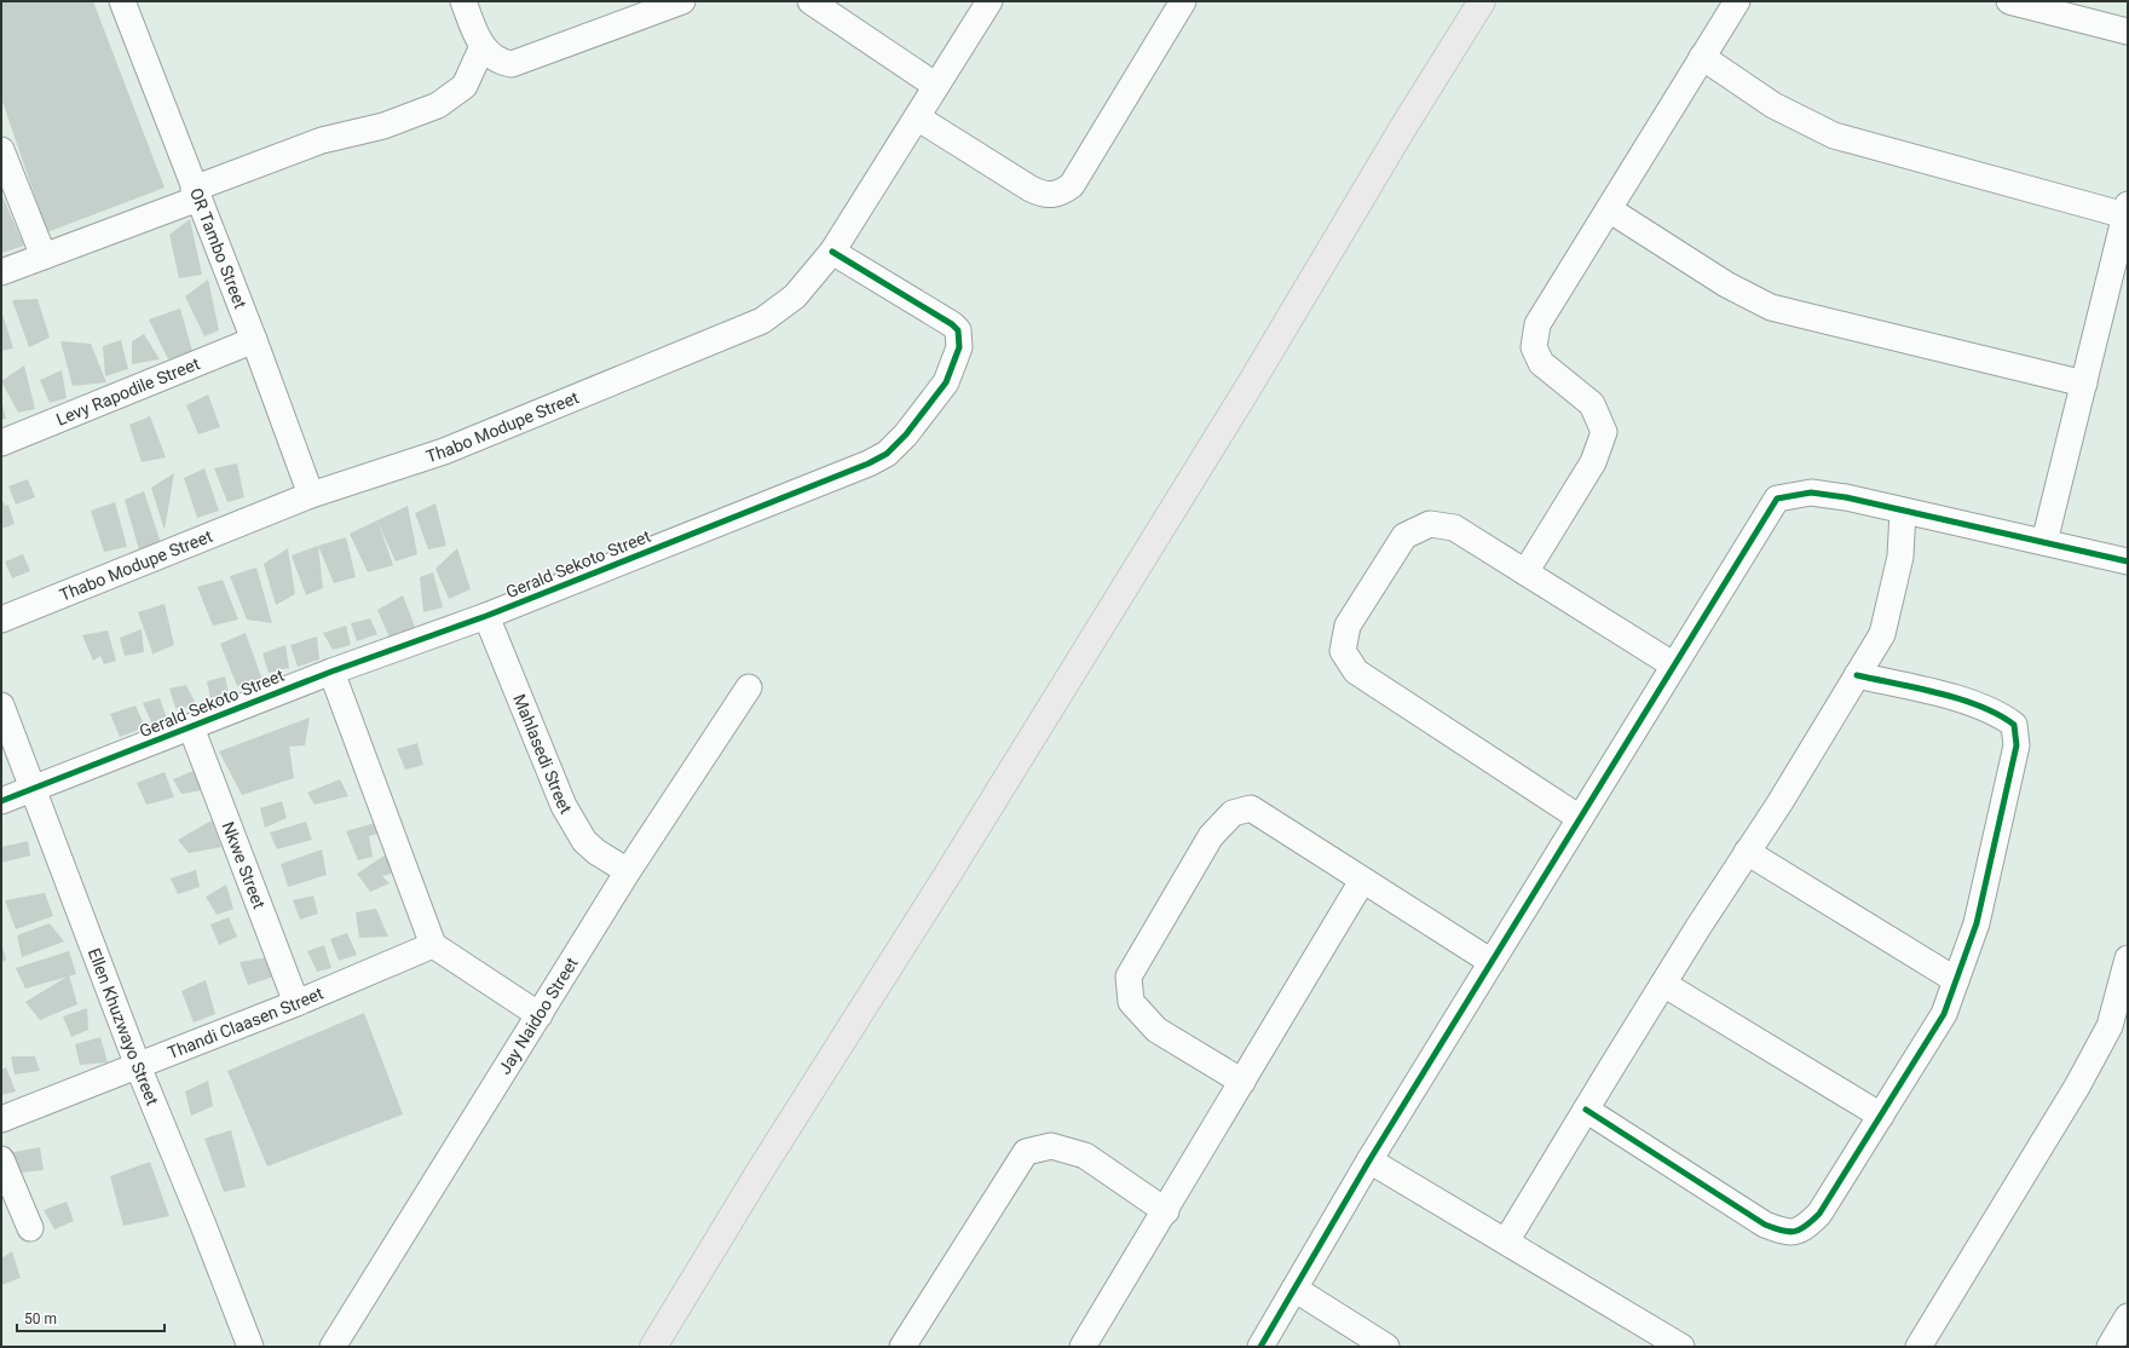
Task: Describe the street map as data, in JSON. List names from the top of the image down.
{
  "streets": {
    "street": [
      "OR Tambo Street",
      "Levy Rapodile Street",
      "Thabo Modupe Street",
      "Gerald Sekoto Street",
      "Mahlasedi Street",
      "Nkwe Street",
      "Jay Naidoo Street",
      "Thandi Claasen Street",
      "Ellen Khuzwayo Street"
    ]
  },
  "crossings": [
    ["OR Tambo Street", "Levy Rapodile Street"],
    ["OR Tambo Street", "Thabo Modupe Street"],
    ["Thabo Modupe Street", "Gerald Sekoto Street"],
    ["Gerald Sekoto Street", "Mahlasedi Street"],
    ["Gerald Sekoto Street", "Nkwe Street"],
    ["Gerald Sekoto Street", "Ellen Khuzwayo Street"],
    ["Mahlasedi Street", "Jay Naidoo Street"],
    ["Nkwe Street", "Thandi Claasen Street"],
    ["Thandi Claasen Street", "Ellen Khuzwayo Street"]
  ],
  "scale_bar": "50 m"
}
